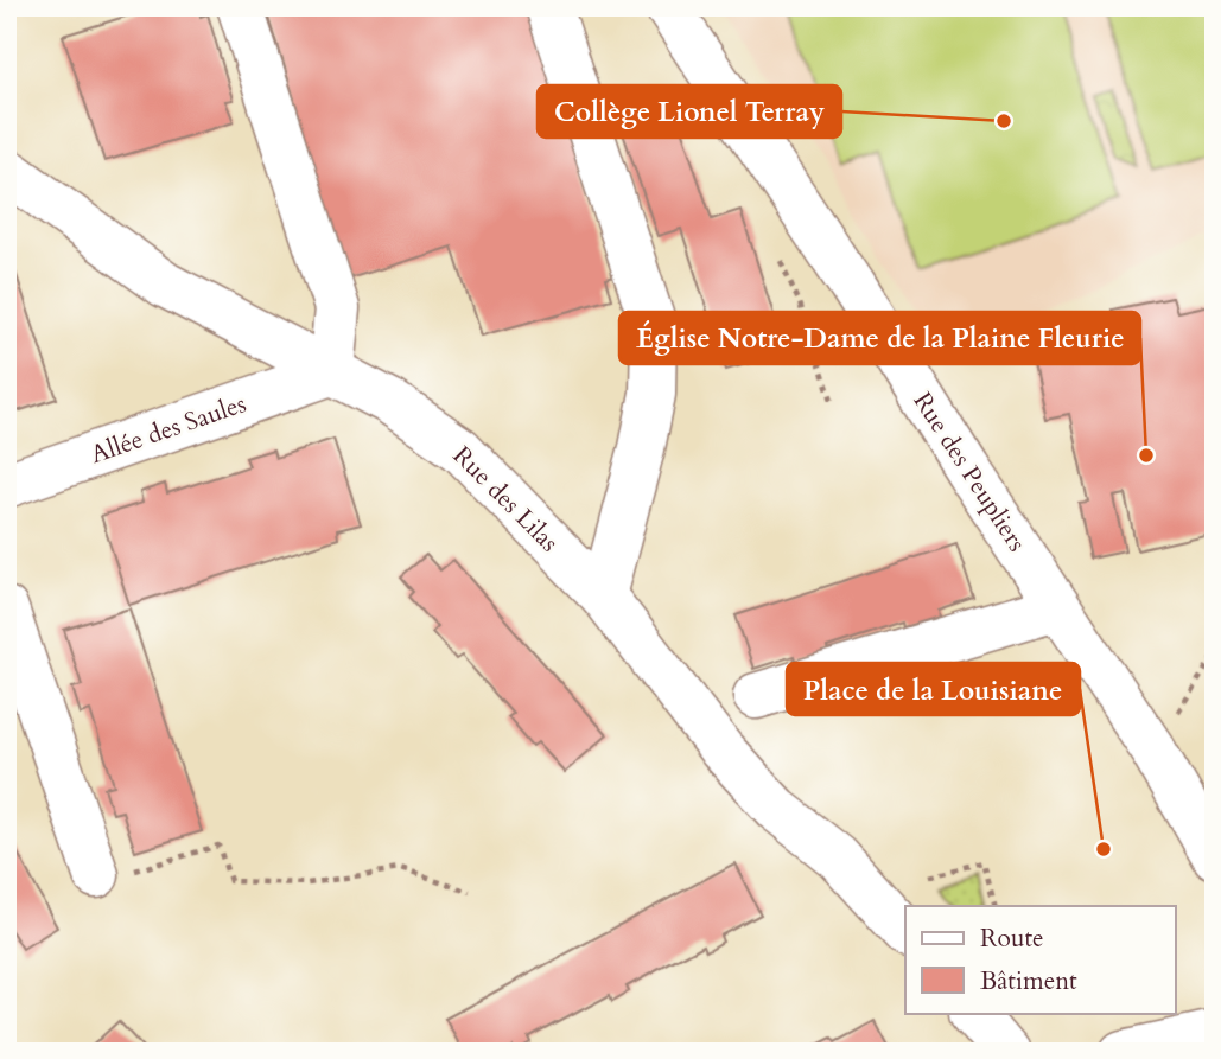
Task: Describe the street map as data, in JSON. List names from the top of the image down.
{
  "streets": {
    "street": ["Allée des Saules", "Rue des Peupliers", "Rue des Lilas"]
  },
  "crossings": [
    ["Allée des Saules", "Rue des Lilas"]
  ],
  "places": ["Collège Lionel Terray", "Église Notre-Dame de la Plaine Fleurie", "Place de la Louisiane"],
  "legend": ["Route", "Bâtiment"]
}
